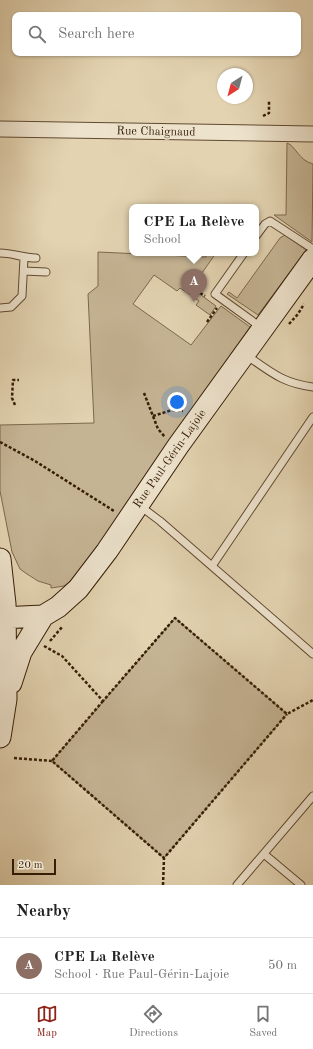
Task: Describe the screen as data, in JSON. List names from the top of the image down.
{
  "streets": {
    "street": ["Rue Chaignaud", "Rue Paul-Gérin-Lajoie"]
  },
  "scale_bar": "20 m",
  "north": "bottom left",
  "page": {
    "search": "Search here",
    "popup": ["CPE La Relève", "School"],
    "pins": "A",
    "scale": "20 m",
    "heading": "Nearby",
    "list": [
      {
        "mark": "A",
        "name": "CPE La Relève",
        "note": "School · Rue Paul-Gérin-Lajoie",
        "value": "50 m"
      }
    ],
    "nav": ["Map", "Directions", "Saved"]
  }
}
